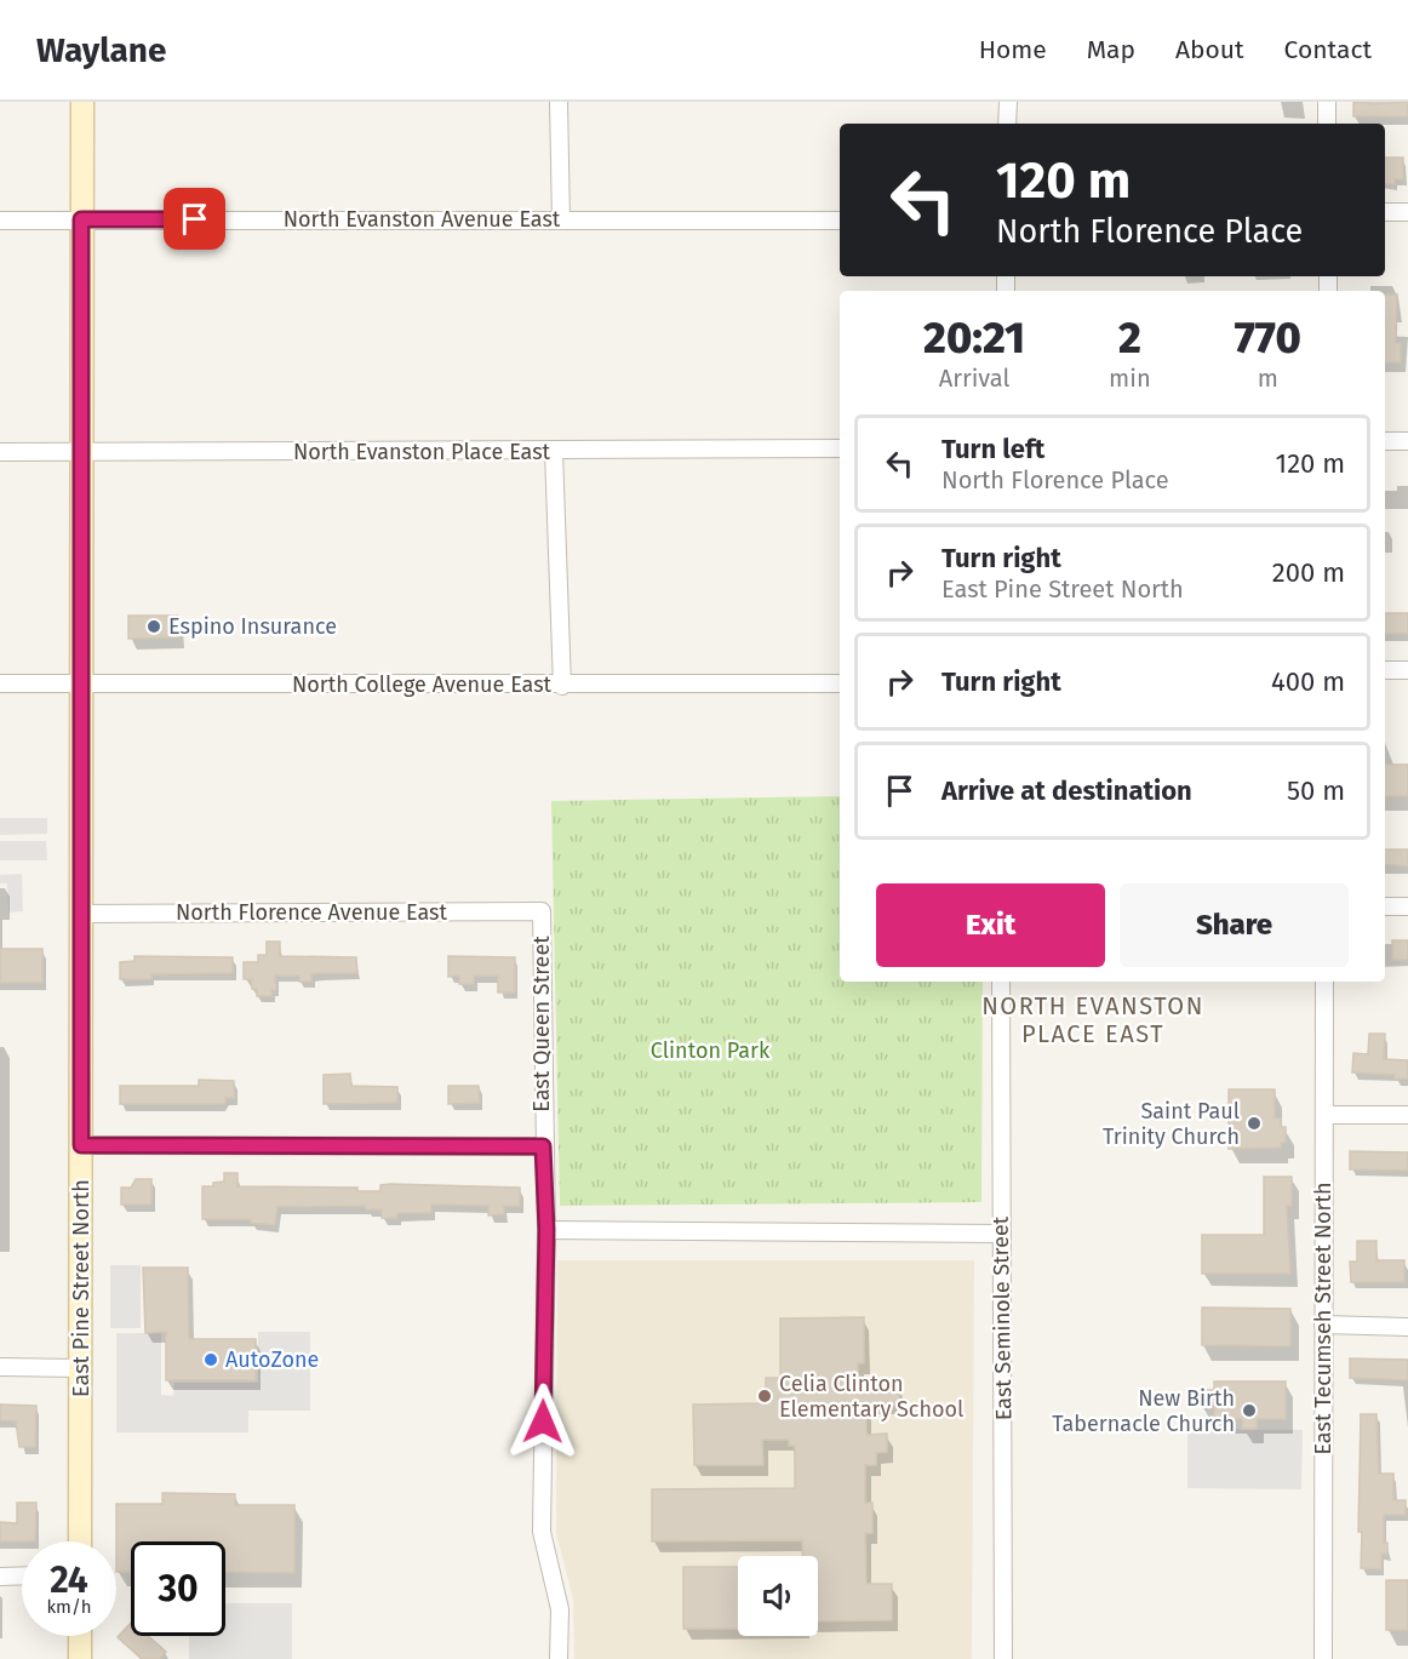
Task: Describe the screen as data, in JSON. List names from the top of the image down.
{
  "streets": {
    "main road": ["East Pine Street North"],
    "street": [
      "North Evanston Avenue East",
      "North Evanston Place East",
      "North College Avenue East",
      "North Florence Avenue East",
      "East Queen Street",
      "East Seminole Street",
      "East Tecumseh Street North"
    ]
  },
  "crossings": [
    ["North Evanston Avenue East", "East Pine Street North"],
    ["North Evanston Place East", "East Pine Street North"],
    ["North College Avenue East", "East Pine Street North"],
    ["North Florence Avenue East", "East Queen Street"],
    ["North Florence Avenue East", "East Pine Street North"]
  ],
  "districts": ["NORTH EVANSTON PLACE EAST"],
  "parks": ["Clinton Park"],
  "places": [
    "Espino Insurance",
    "Saint Paul Trinity Church",
    "AutoZone",
    "Celia Clinton Elementary School",
    "New Birth Tabernacle Church"
  ],
  "page": {
    "header": "Waylane",
    "nav": [
      "Home",
      "Map",
      "About",
      "Contact"
    ],
    "turn": ["120 m", "North Florence Place"],
    "eta": [
      "20:21",
      "Arrival",
      "2",
      "min",
      "770",
      "m"
    ],
    "list": [
      {
        "name": "Turn left",
        "note": "North Florence Place",
        "value": "120 m"
      },
      {
        "name": "Turn right",
        "note": "East Pine Street North",
        "value": "200 m"
      },
      {
        "name": "Turn right",
        "value": "400 m"
      },
      {
        "name": "Arrive at destination",
        "value": "50 m"
      }
    ],
    "buttons": ["Exit", "Share"],
    "speed": "24 km/h",
    "limit": "30"
  }
}
